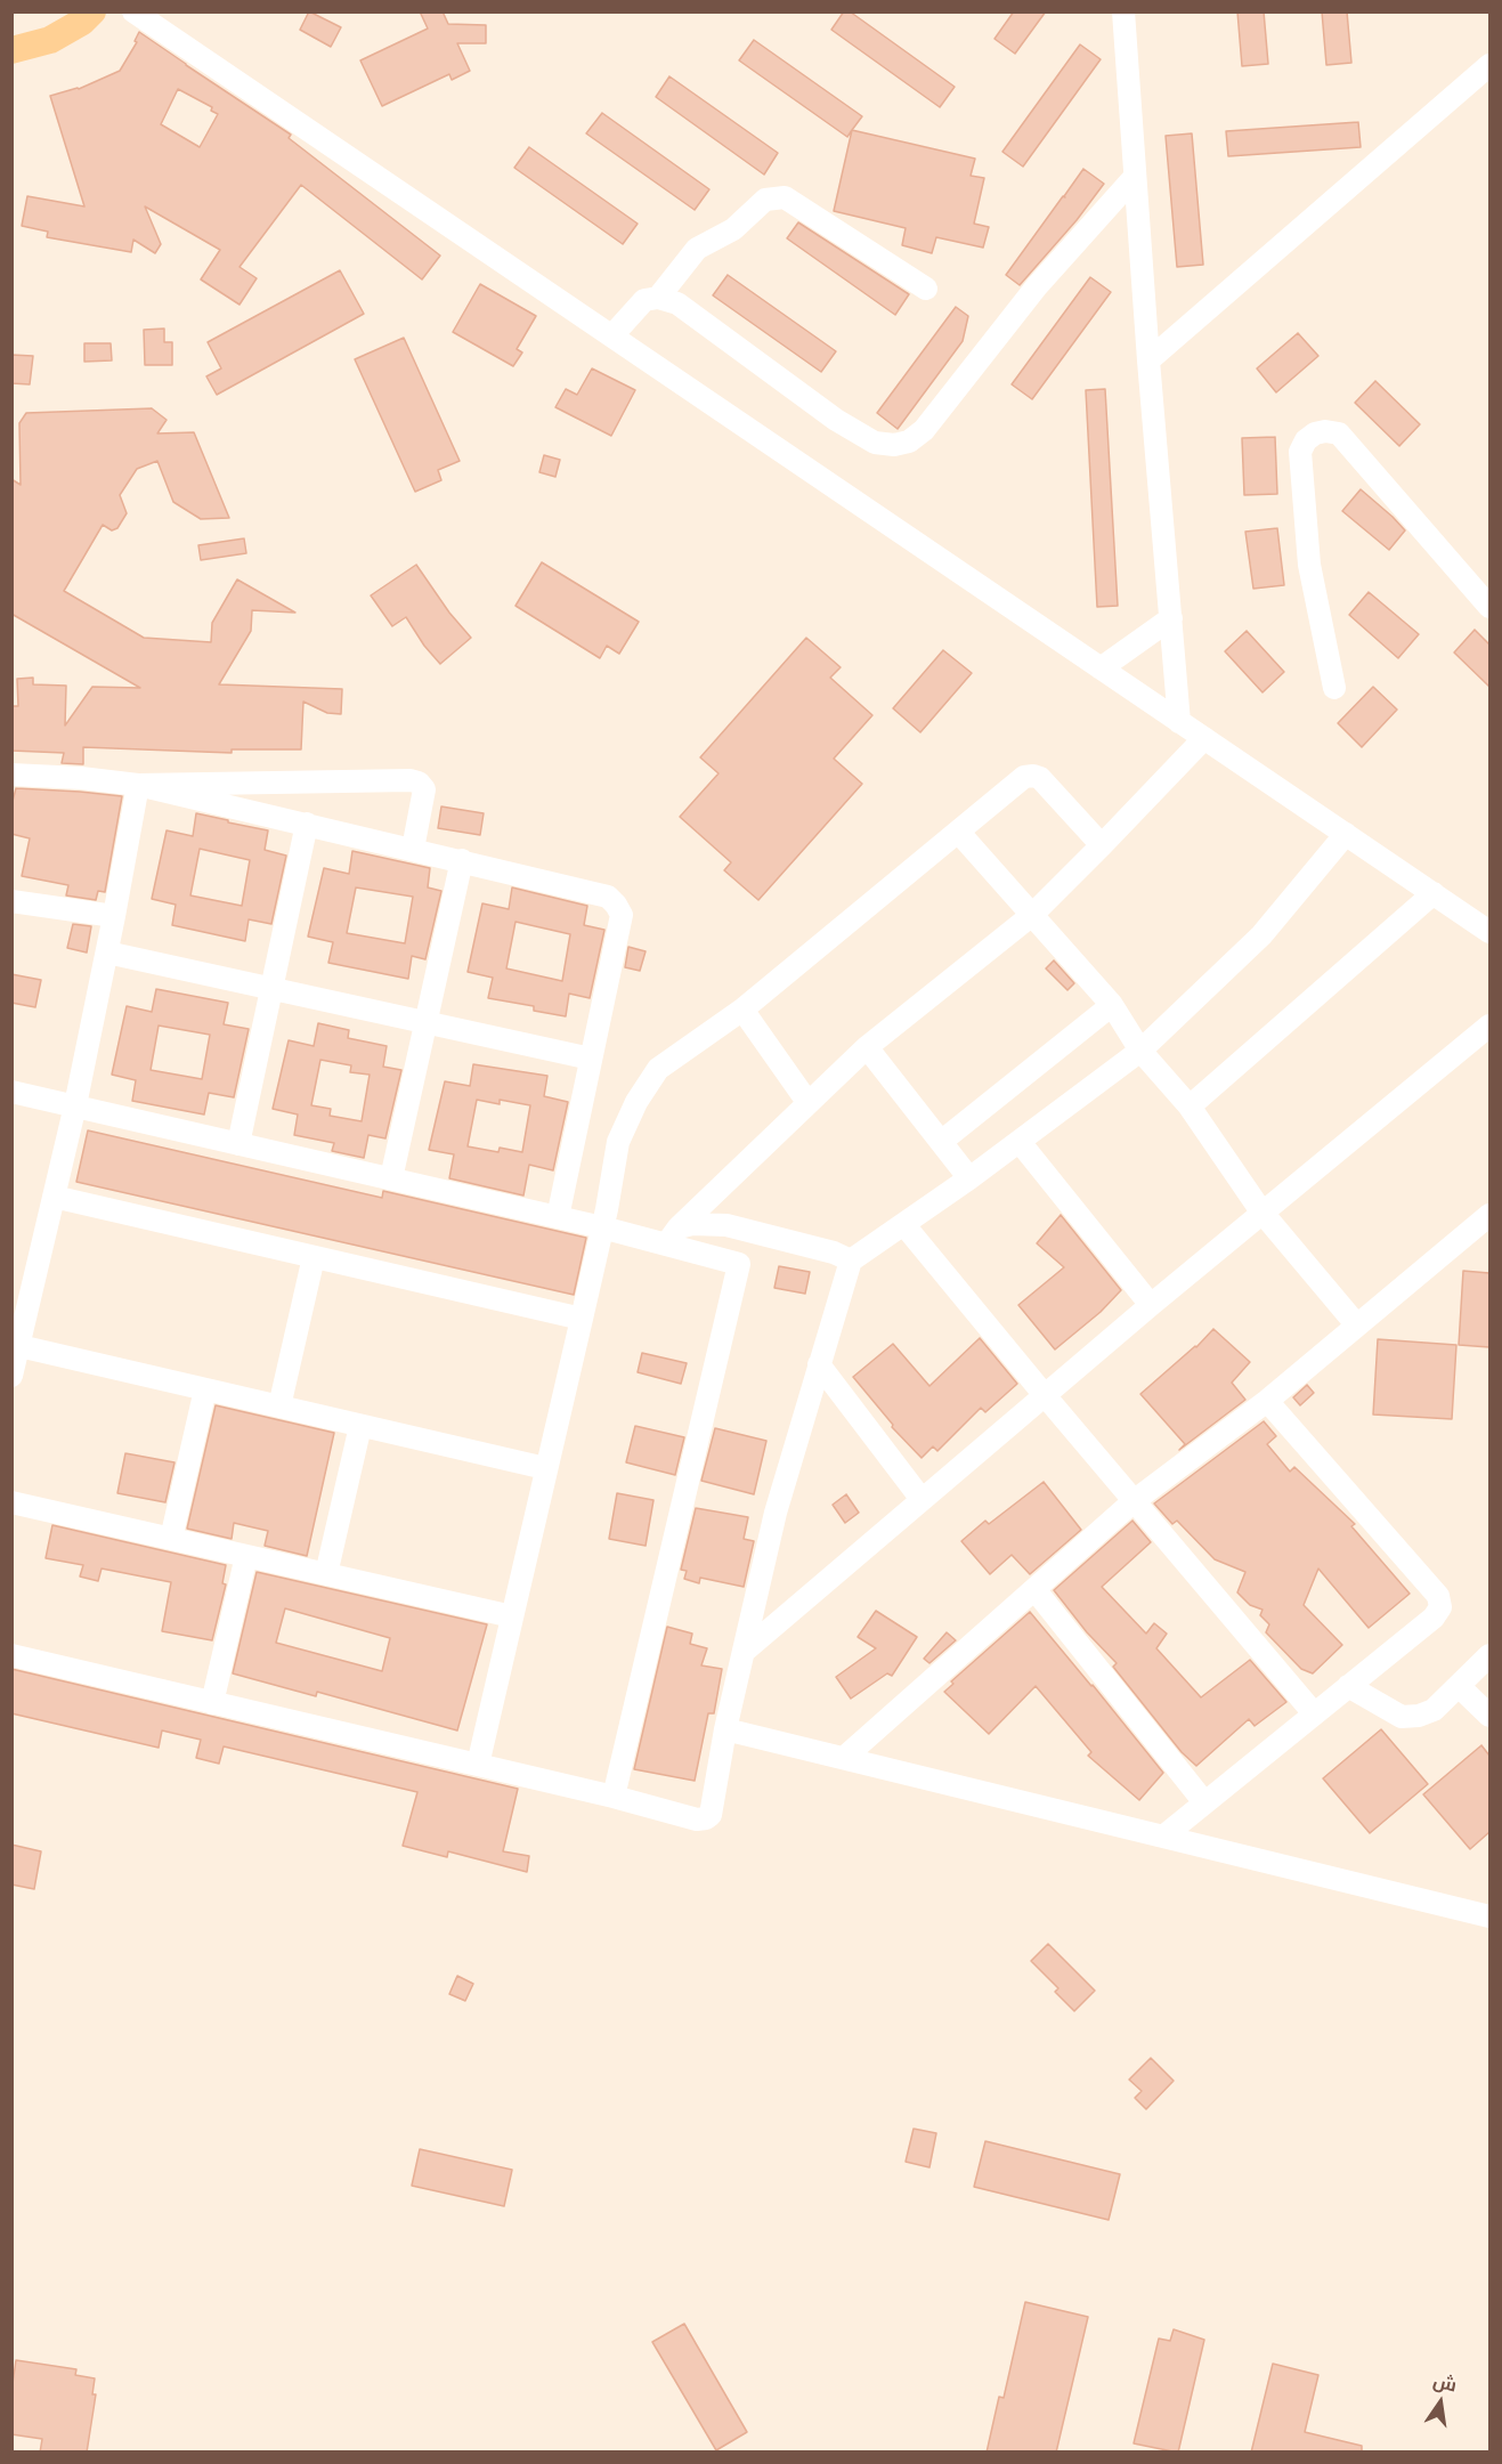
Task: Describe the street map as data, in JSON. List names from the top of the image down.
{
  "north": "top"
}
